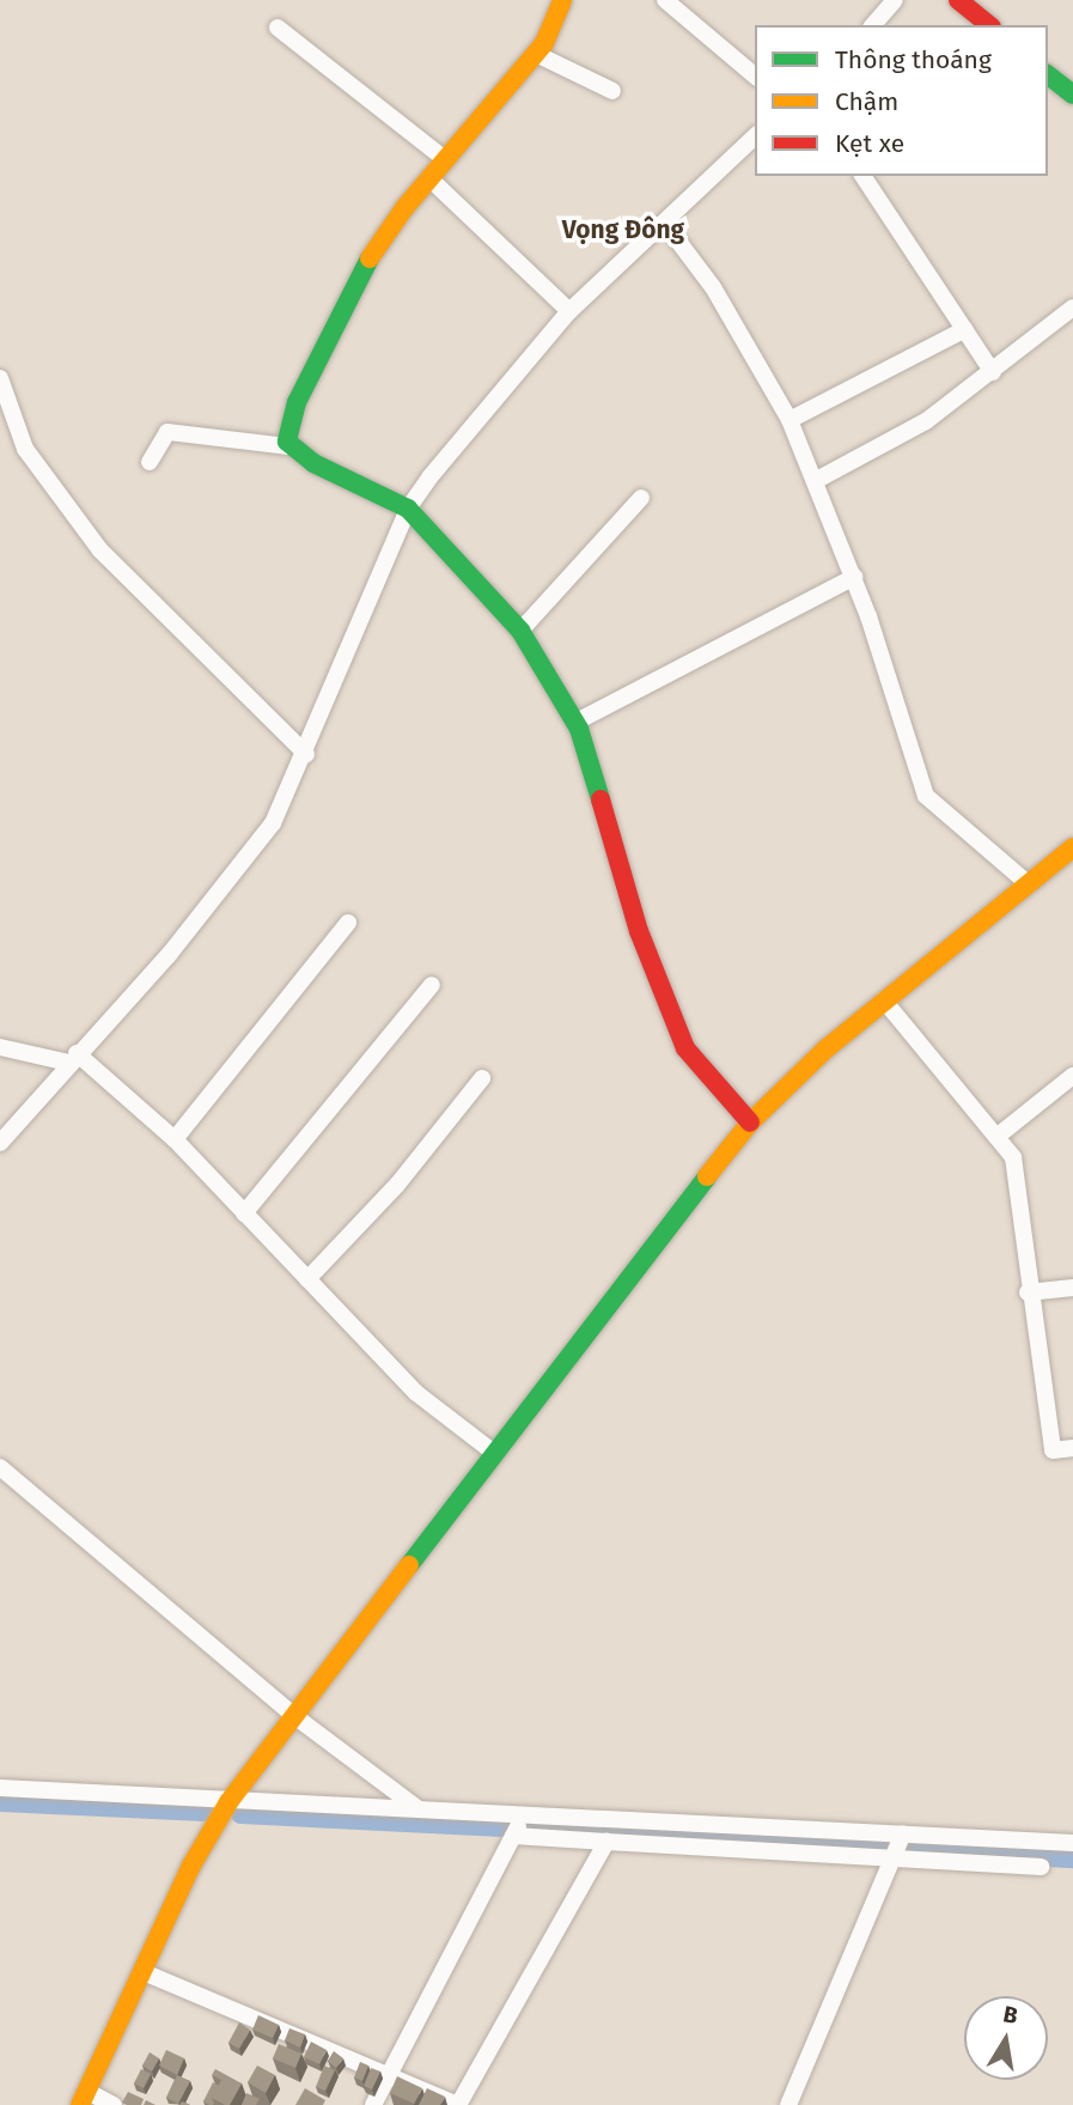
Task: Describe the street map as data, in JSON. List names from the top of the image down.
{
  "districts": ["Vọng Đông"],
  "legend": ["Thông thoáng", "Chậm", "Kẹt xe"],
  "north": "top"
}
